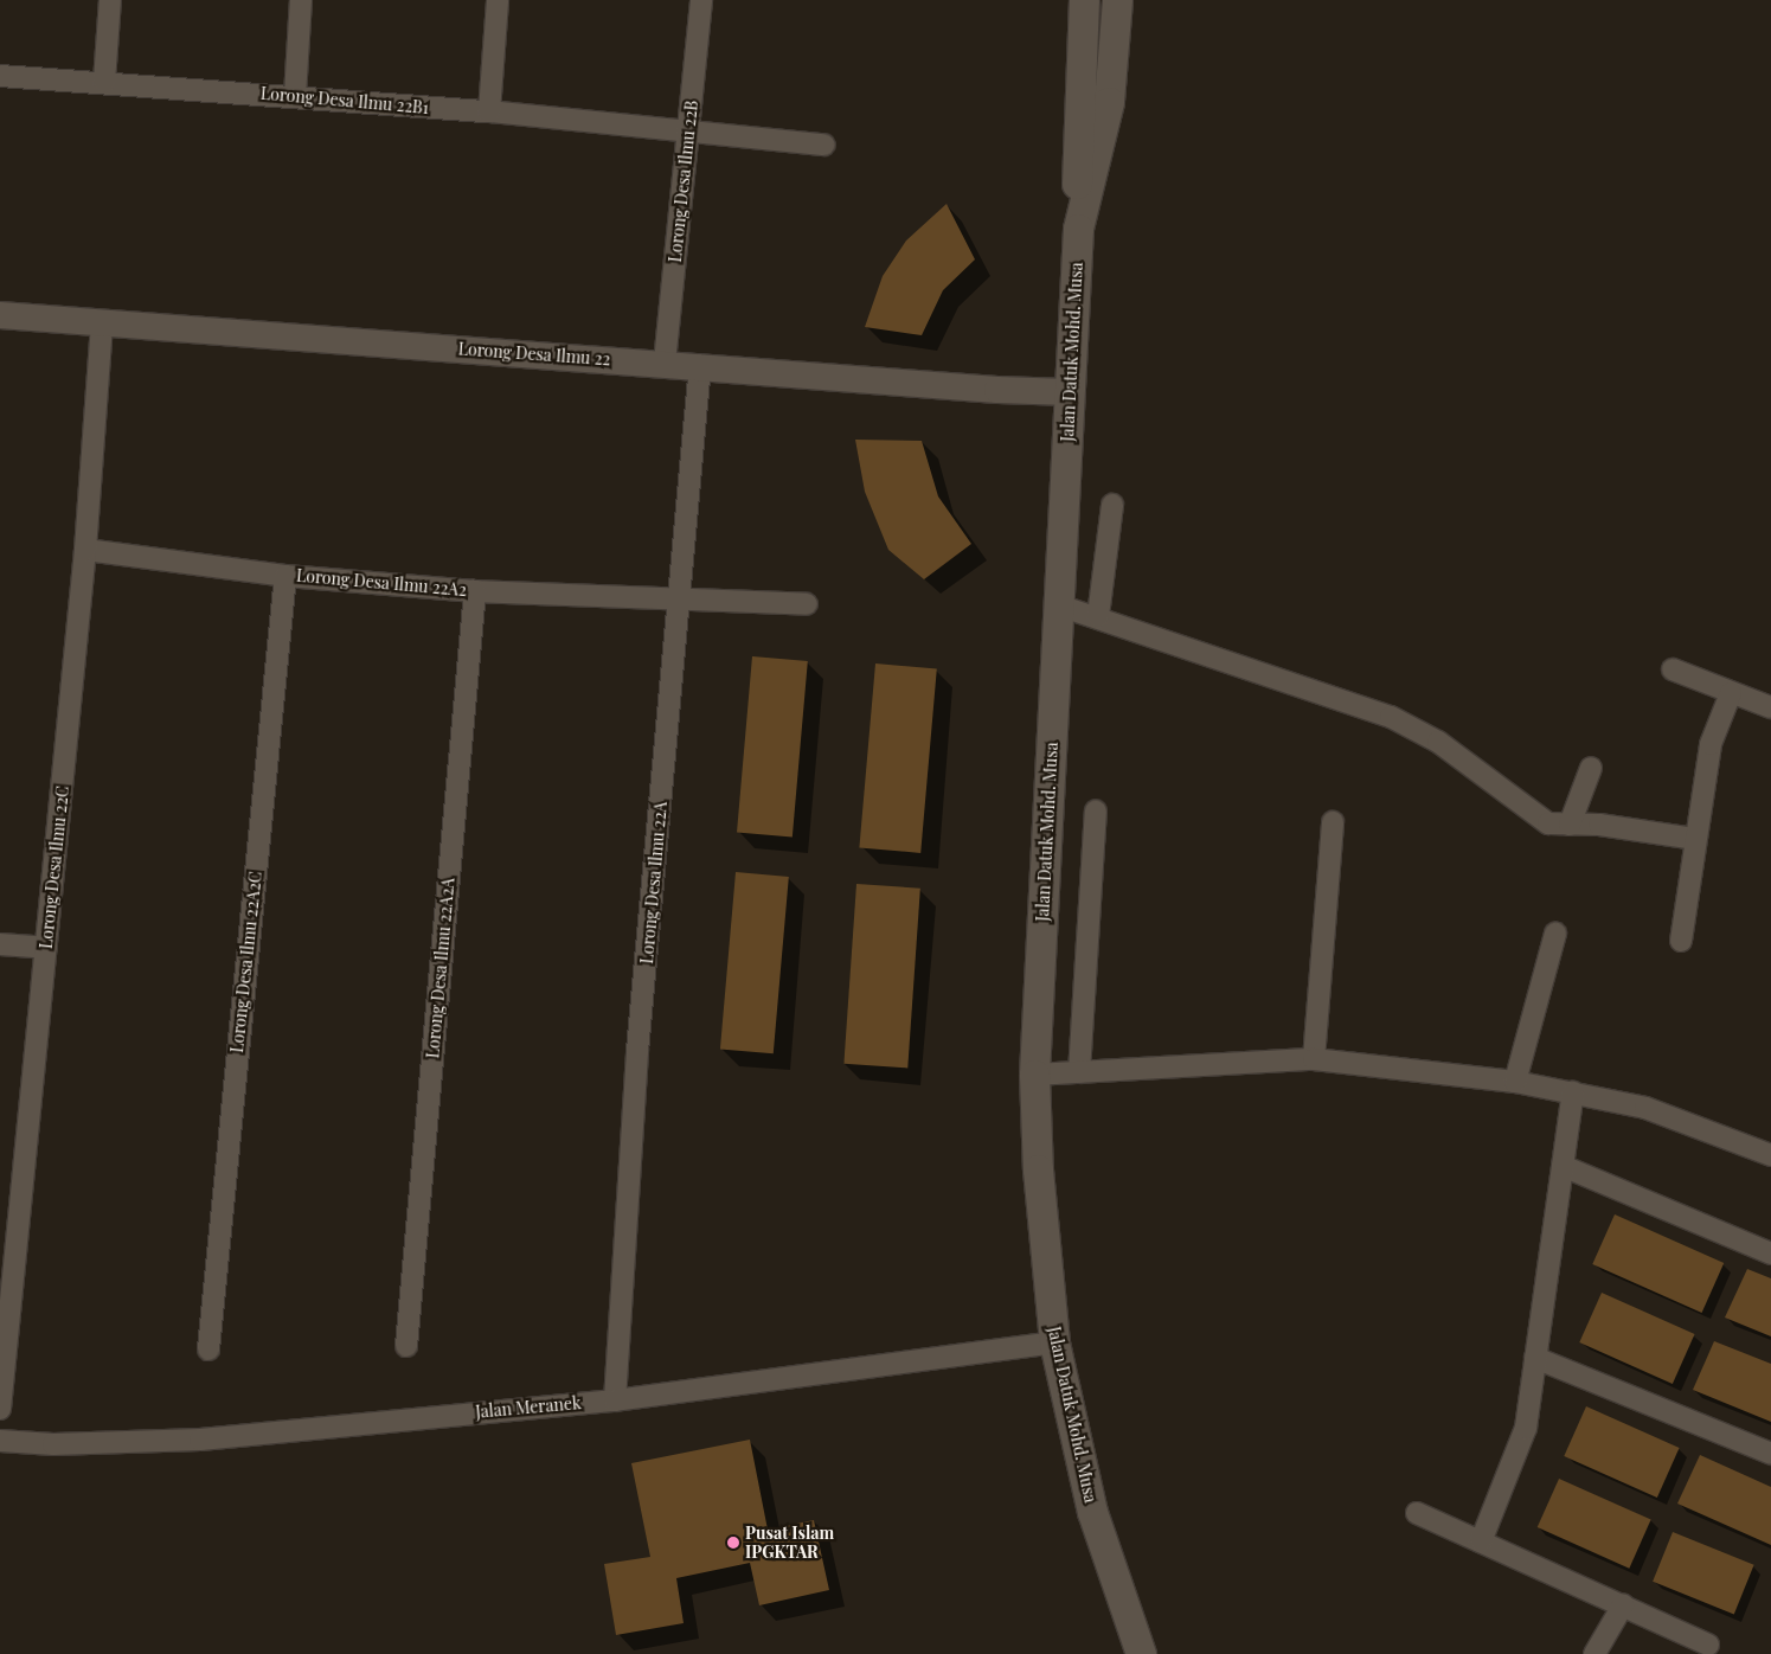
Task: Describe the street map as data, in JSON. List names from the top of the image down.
{
  "streets": {
    "main road": ["Jalan Datuk Mohd. Musa"],
    "street": [
      "Lorong Desa Ilmu 22B1",
      "Lorong Desa Ilmu 22B",
      "Lorong Desa Ilmu 22",
      "Lorong Desa Ilmu 22A2",
      "Lorong Desa Ilmu 22C",
      "Lorong Desa Ilmu 22A",
      "Lorong Desa Ilmu 22A2C",
      "Lorong Desa Ilmu 22A2A",
      "Jalan Meranek"
    ]
  },
  "crossings": [
    ["Lorong Desa Ilmu 22B1", "Lorong Desa Ilmu 22B"],
    ["Lorong Desa Ilmu 22B", "Lorong Desa Ilmu 22"],
    ["Jalan Datuk Mohd. Musa", "Lorong Desa Ilmu 22"],
    ["Jalan Datuk Mohd. Musa", "Jalan Meranek"],
    ["Lorong Desa Ilmu 22", "Lorong Desa Ilmu 22C"],
    ["Lorong Desa Ilmu 22", "Lorong Desa Ilmu 22A"],
    ["Lorong Desa Ilmu 22A2", "Lorong Desa Ilmu 22C"],
    ["Lorong Desa Ilmu 22A2", "Lorong Desa Ilmu 22A"],
    ["Lorong Desa Ilmu 22A2", "Lorong Desa Ilmu 22A2C"],
    ["Lorong Desa Ilmu 22A2", "Lorong Desa Ilmu 22A2A"],
    ["Lorong Desa Ilmu 22A", "Jalan Meranek"]
  ],
  "places": ["Pusat Islam IPGKTAR"]
}
